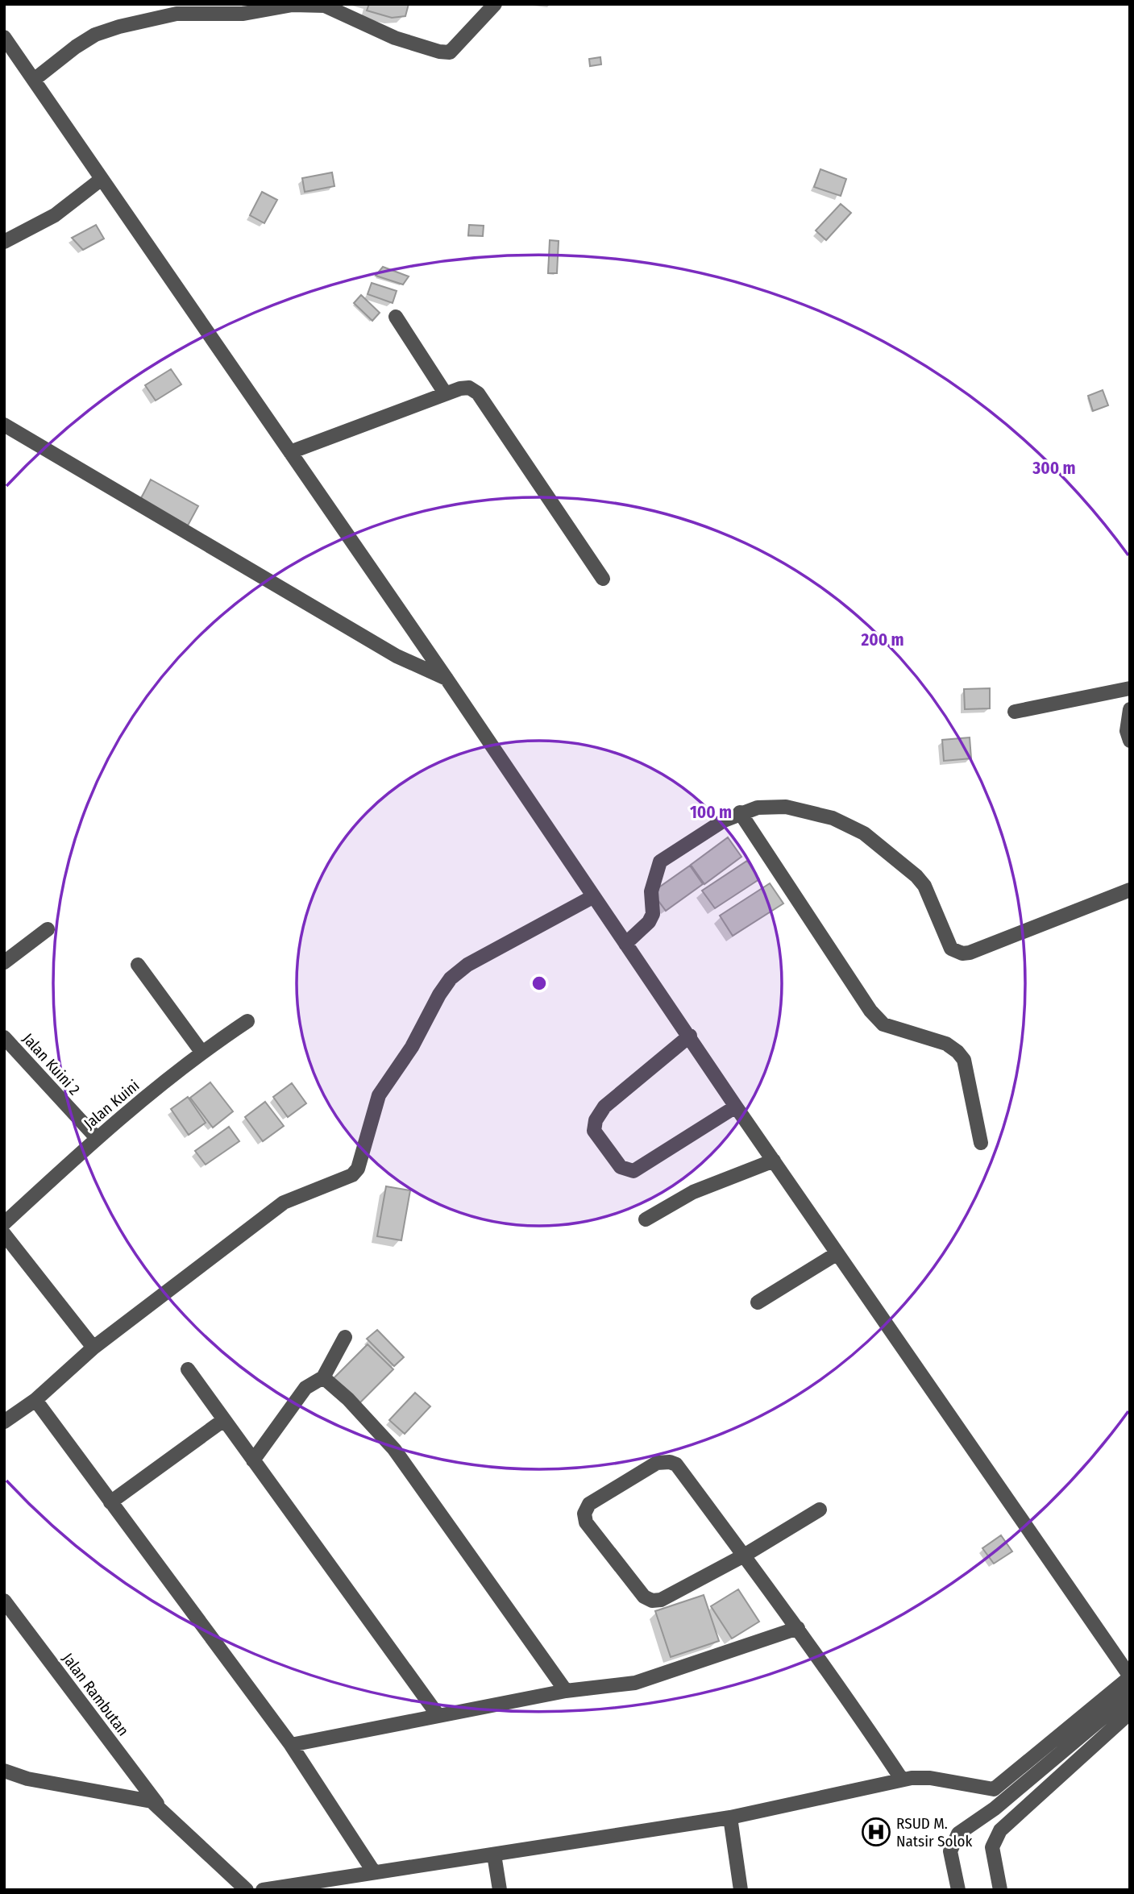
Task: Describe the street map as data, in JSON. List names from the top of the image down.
{
  "streets": {
    "street": ["Jalan Kuini 2", "Jalan Kuini", "Jalan Rambutan"]
  },
  "crossings": [
    ["Jalan Kuini 2", "Jalan Kuini"]
  ],
  "places": {
    "hospital": ["RSUD M. Natsir Solok"]
  },
  "rings": ["300 m", "200 m", "100 m"]
}
